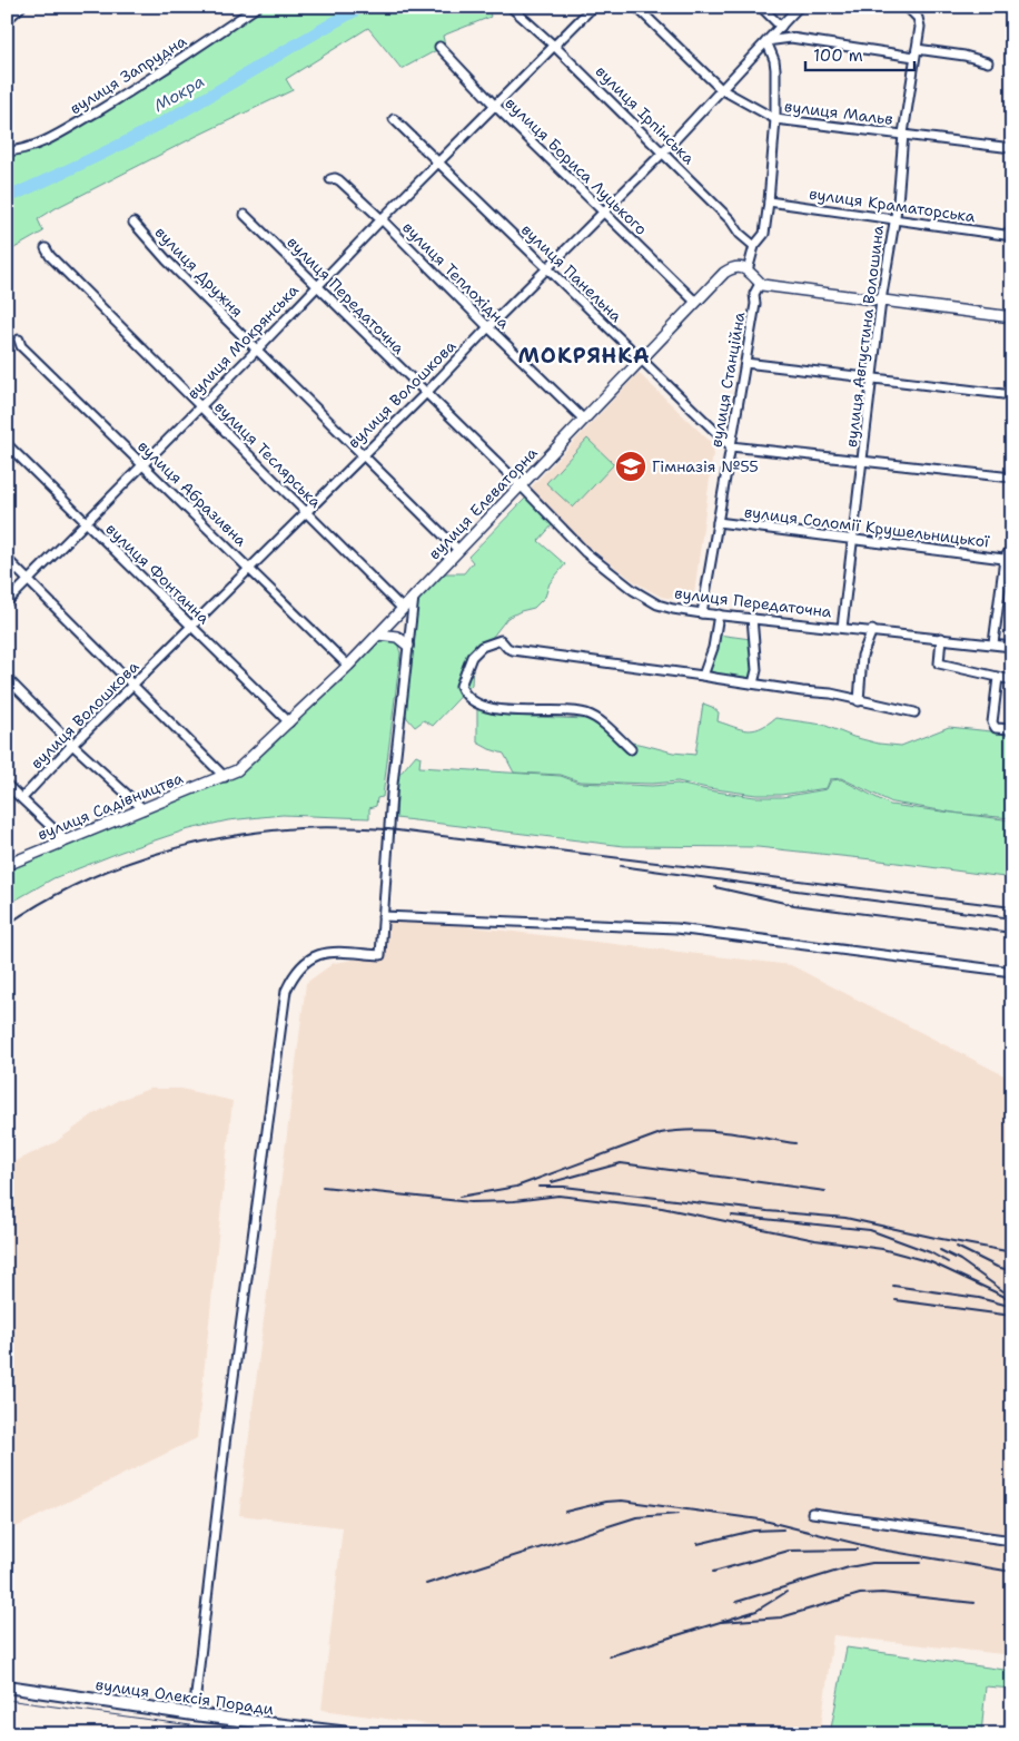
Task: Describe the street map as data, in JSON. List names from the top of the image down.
{
  "streets": {
    "main road": ["вулиця Олексія Поради"],
    "street": [
      "вулиця Запрудна",
      "вулиця Мальв",
      "вулиця Ірпінська",
      "вулиця Бориса Луцького",
      "вулиця Краматорська",
      "вулиця Дружня",
      "вулиця Панельна",
      "вулиця Теплохідна",
      "вулиця Передаточна",
      "вулиця Августина Волошина",
      "вулиця Мокрянська",
      "вулиця Станційна",
      "вулиця Волошкова",
      "вулиця Теслярська",
      "вулиця Абразивна",
      "вулиця Елеваторна",
      "вулиця Соломії Крушельницької",
      "вулиця Фонтанна",
      "вулиця Садівництва"
    ]
  },
  "crossings": [
    ["вулиця Мальв", "вулиця Августина Волошина"],
    ["вулиця Мальв", "вулиця Волошкова"],
    ["вулиця Ірпінська", "вулиця Мокрянська"],
    ["вулиця Ірпінська", "вулиця Волошкова"],
    ["вулиця Бориса Луцького", "вулиця Мокрянська"],
    ["вулиця Бориса Луцького", "вулиця Волошкова"],
    ["вулиця Бориса Луцького", "вулиця Елеваторна"],
    ["вулиця Краматорська", "вулиця Августина Волошина"],
    ["вулиця Дружня", "вулиця Мокрянська"],
    ["вулиця Дружня", "вулиця Волошкова"],
    ["вулиця Дружня", "вулиця Елеваторна"],
    ["вулиця Панельна", "вулиця Мокрянська"],
    ["вулиця Панельна", "вулиця Станційна"],
    ["вулиця Панельна", "вулиця Волошкова"],
    ["вулиця Панельна", "вулиця Елеваторна"],
    ["вулиця Теплохідна", "вулиця Мокрянська"],
    ["вулиця Теплохідна", "вулиця Волошкова"],
    ["вулиця Теплохідна", "вулиця Елеваторна"],
    ["вулиця Передаточна", "вулиця Августина Волошина"],
    ["вулиця Передаточна", "вулиця Мокрянська"],
    ["вулиця Передаточна", "вулиця Станційна"],
    ["вулиця Передаточна", "вулиця Волошкова"],
    ["вулиця Передаточна", "вулиця Елеваторна"],
    ["вулиця Августина Волошина", "вулиця Соломії Крушельницької"],
    ["вулиця Мокрянська", "вулиця Теслярська"],
    ["вулиця Мокрянська", "вулиця Абразивна"],
    ["вулиця Мокрянська", "вулиця Фонтанна"],
    ["вулиця Станційна", "вулиця Соломії Крушельницької"],
    ["вулиця Волошкова", "вулиця Теслярська"],
    ["вулиця Волошкова", "вулиця Абразивна"],
    ["вулиця Волошкова", "вулиця Фонтанна"],
    ["вулиця Теслярська", "вулиця Елеваторна"],
    ["вулиця Абразивна", "вулиця Елеваторна"],
    ["вулиця Елеваторна", "вулиця Фонтанна"],
    ["вулиця Елеваторна", "вулиця Садівництва"]
  ],
  "districts": ["МОКРЯНКА"],
  "water": ["Мокра"],
  "places": {
    "school or university": ["Гімназія №55"]
  },
  "scale_bar": "100 m"
}
